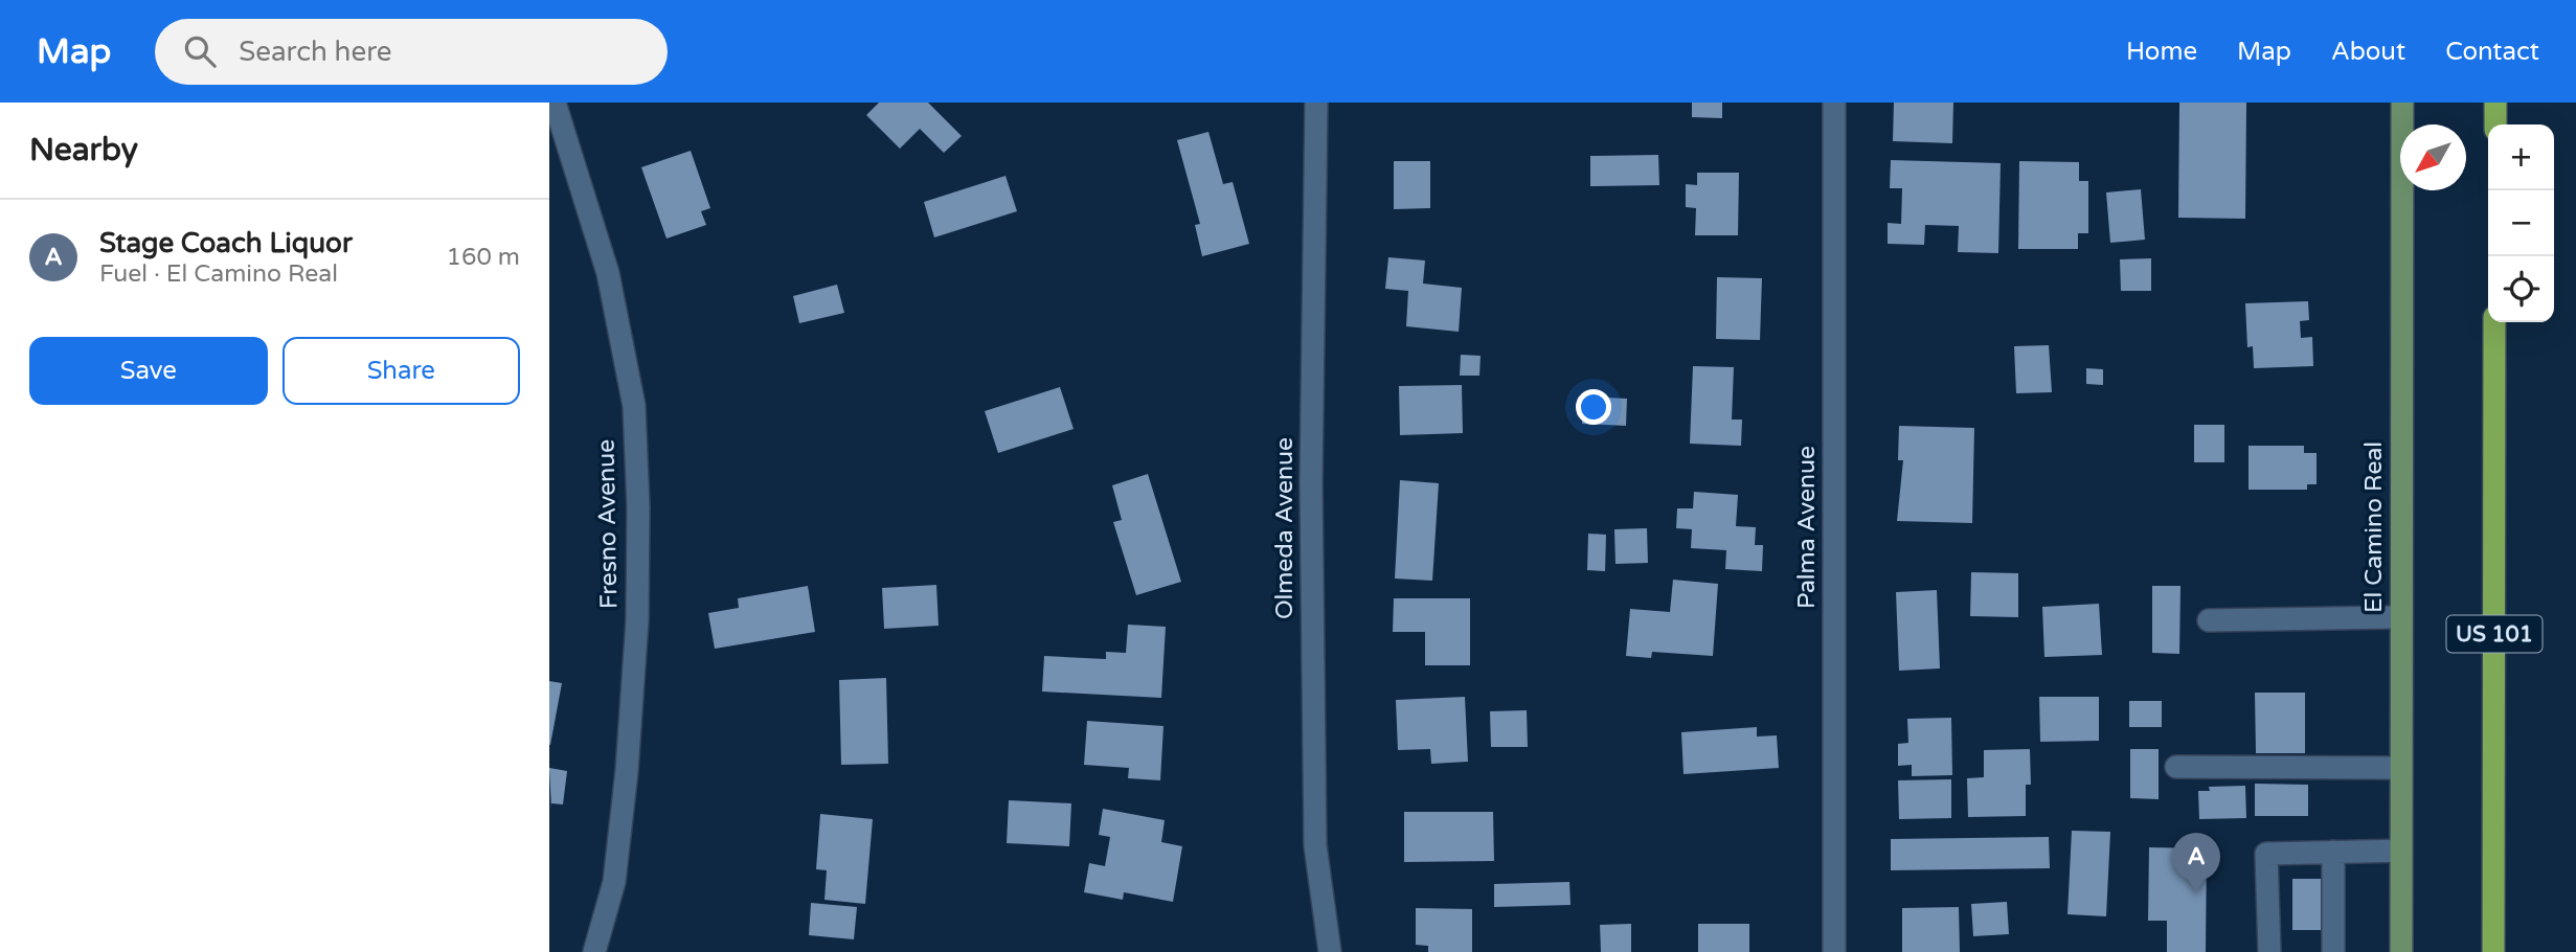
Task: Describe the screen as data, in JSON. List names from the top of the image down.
{
  "streets": {
    "highway": ["US 101"],
    "main road": ["El Camino Real"],
    "street": ["Fresno Avenue", "Palma Avenue", "Olmeda Avenue"]
  },
  "north": "bottom left",
  "page": {
    "header": "Map",
    "search": "Search here",
    "nav": [
      "Home",
      "Map",
      "About",
      "Contact"
    ],
    "heading": "Nearby",
    "map_buttons": ["+", "−"],
    "list": [
      {
        "mark": "A",
        "name": "Stage Coach Liquor",
        "note": "Fuel · El Camino Real",
        "value": "160 m"
      }
    ],
    "buttons": ["Save", "Share"],
    "pins": "A"
  }
}
